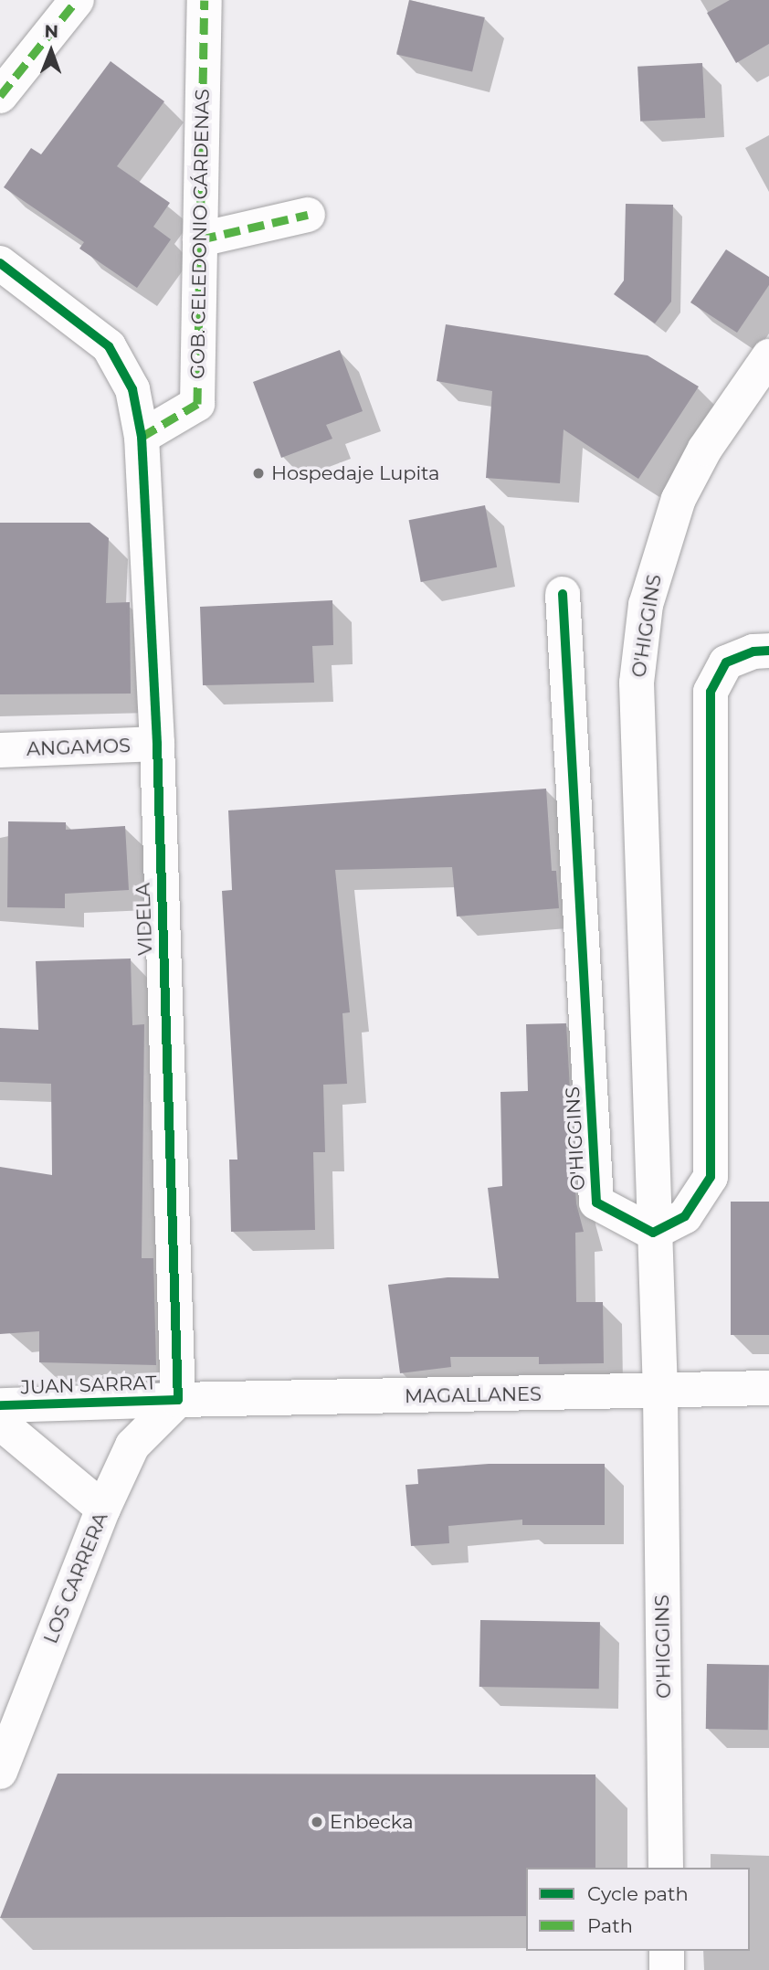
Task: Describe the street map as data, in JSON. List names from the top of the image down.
{
  "streets": {
    "main road": [
      "GOB. CELEDONIO CÁRDENAS",
      "O'HIGGINS",
      "ANGAMOS",
      "VIDELA",
      "JUAN SARRAT",
      "MAGALLANES",
      "LOS CARRERA"
    ]
  },
  "crossings": [
    ["GOB. CELEDONIO CÁRDENAS", "VIDELA"],
    ["O'HIGGINS", "MAGALLANES"],
    ["ANGAMOS", "VIDELA"],
    ["VIDELA", "JUAN SARRAT"],
    ["VIDELA", "MAGALLANES"],
    ["VIDELA", "LOS CARRERA"],
    ["JUAN SARRAT", "MAGALLANES"],
    ["JUAN SARRAT", "LOS CARRERA"],
    ["MAGALLANES", "LOS CARRERA"]
  ],
  "places": ["Hospedaje Lupita", "Enbecka"],
  "legend": ["Cycle path", "Path"],
  "north": "top"
}
